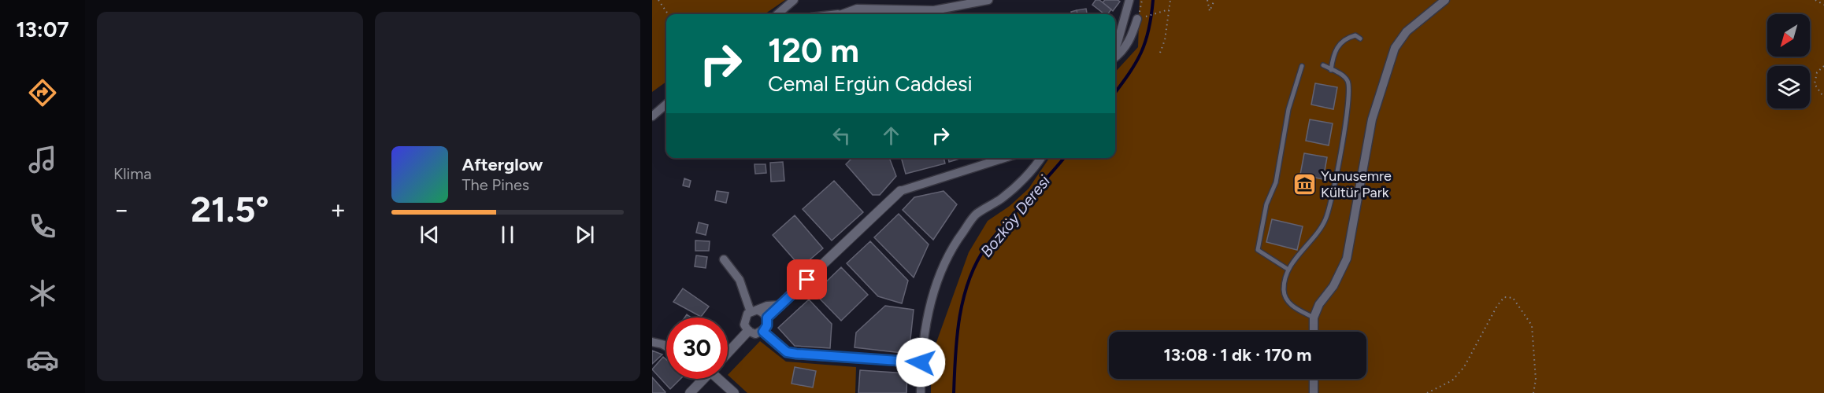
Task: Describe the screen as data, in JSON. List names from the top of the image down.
{
  "water": ["Bozköy Deresi"],
  "places": {
    "museum": ["Yunusemre Kültür Park"]
  },
  "north": "bottom left",
  "page": {
    "tabs": "13:07",
    "tile": "Klima",
    "turn": ["120 m", "Cemal Ergün Caddesi"],
    "song": ["Afterglow", "The Pines"],
    "heat": ["−", "21.5°", "+"],
    "limit": "30",
    "trip": "13:08 · 1 dk · 170 m"
  }
}
